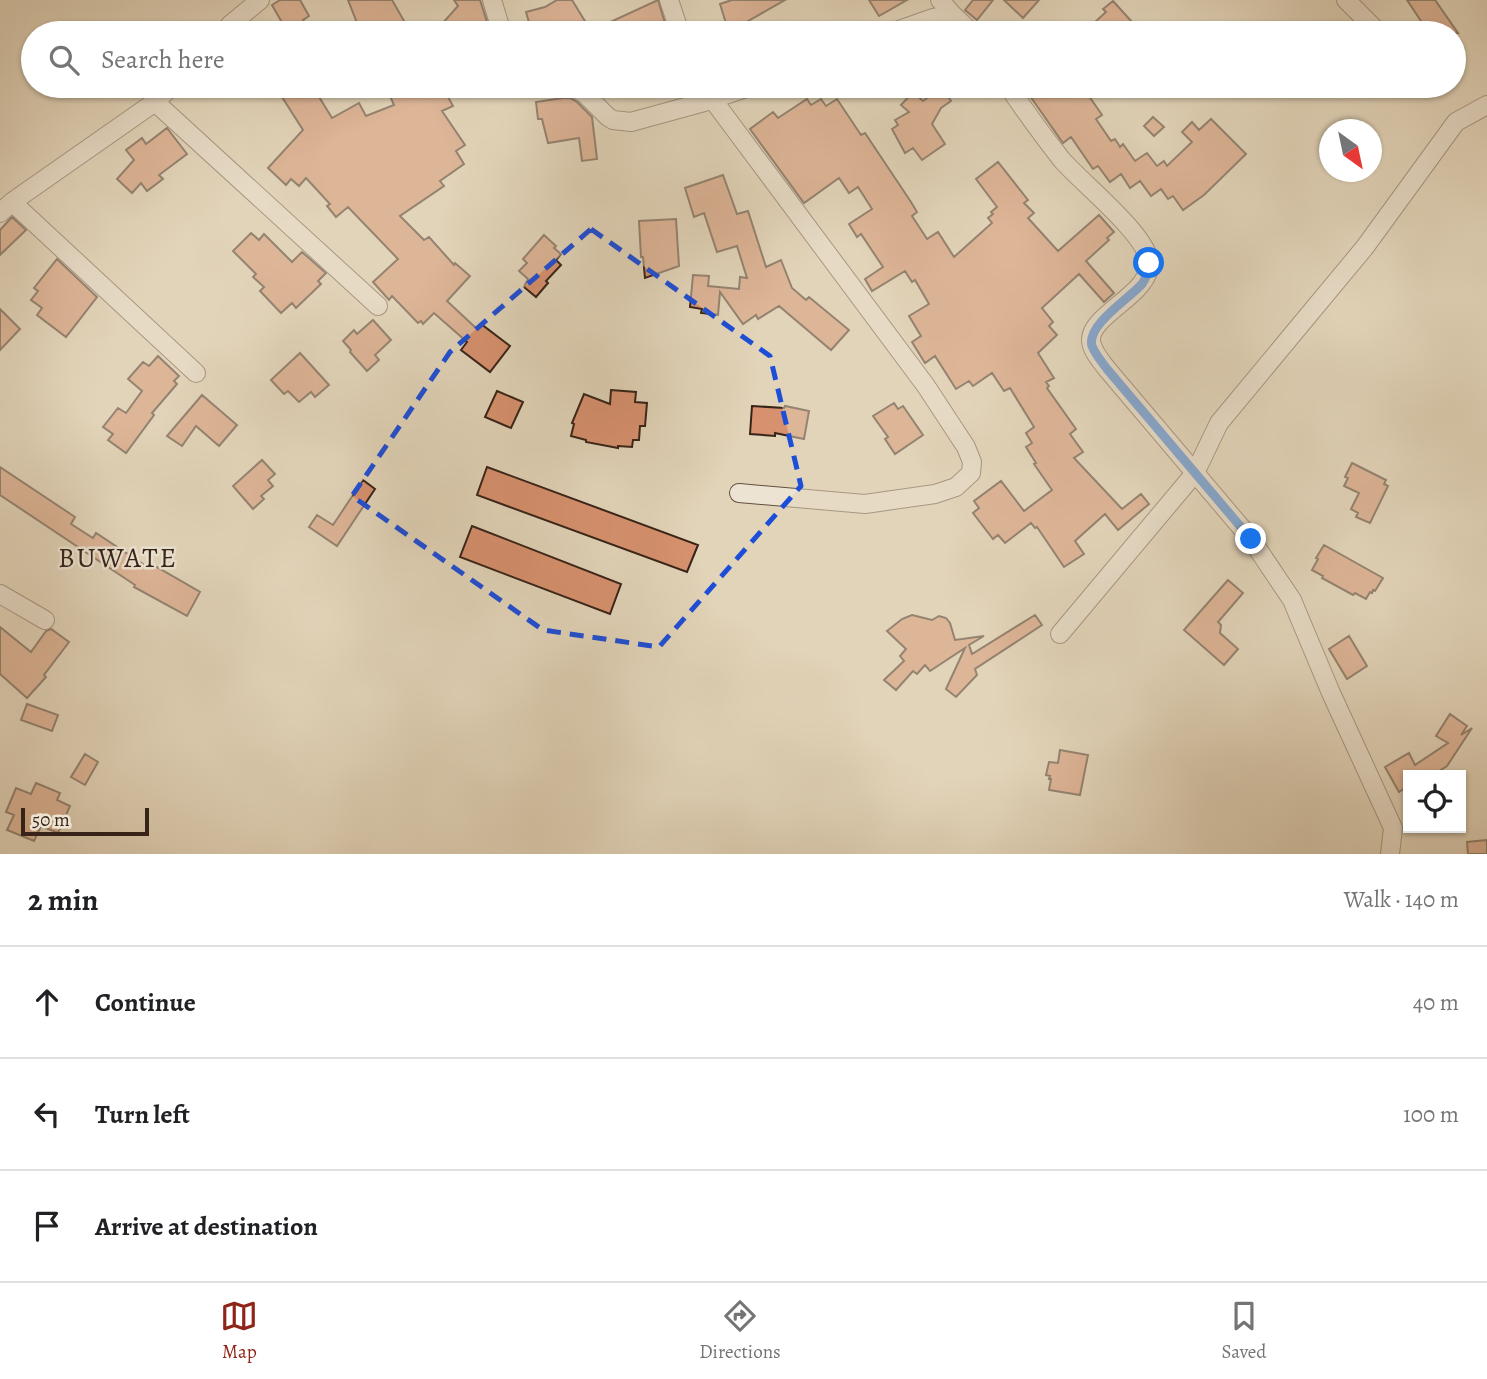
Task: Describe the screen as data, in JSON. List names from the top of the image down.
{
  "districts": ["BUWATE"],
  "scale_bar": "50 m",
  "north": "bottom right",
  "page": {
    "search": "Search here",
    "scale": "50 m",
    "heading": ["2 min", "Walk · 140 m"],
    "list": [
      ["Continue", "40 m"],
      ["Turn left", "100 m"],
      "Arrive at destination"
    ],
    "nav": ["Map", "Directions", "Saved"]
  }
}
